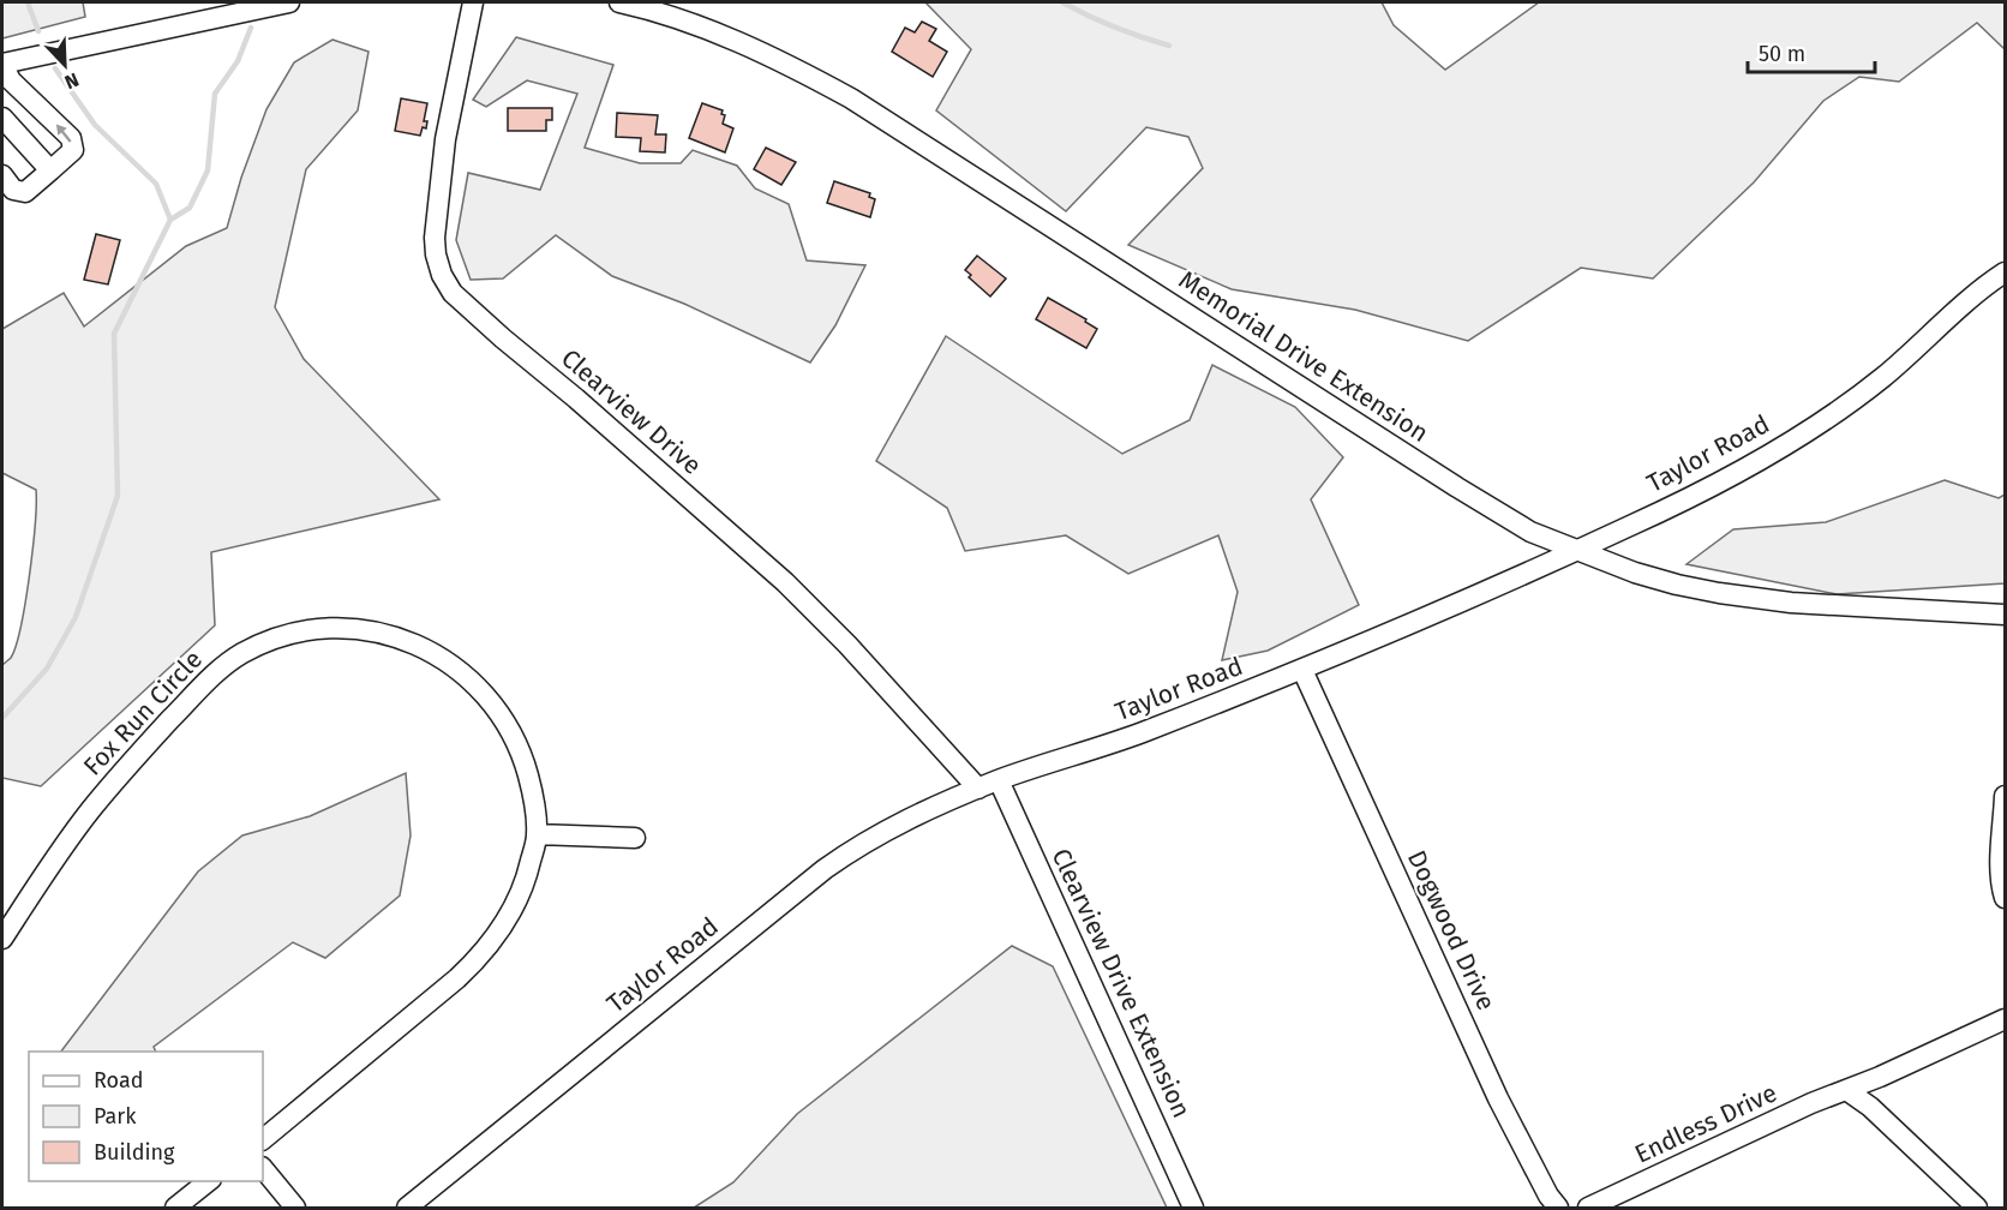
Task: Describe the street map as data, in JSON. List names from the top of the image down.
{
  "streets": {
    "street": [
      "Memorial Drive Extension",
      "Clearview Drive",
      "Taylor Road",
      "Fox Run Circle",
      "Dogwood Drive",
      "Clearview Drive Extension",
      "Endless Drive"
    ]
  },
  "crossings": [
    ["Memorial Drive Extension", "Taylor Road"],
    ["Clearview Drive", "Taylor Road"],
    ["Taylor Road", "Dogwood Drive"],
    ["Taylor Road", "Clearview Drive Extension"]
  ],
  "legend": ["Road", "Park", "Building"],
  "scale_bar": "50 m",
  "north": "bottom right"
}
